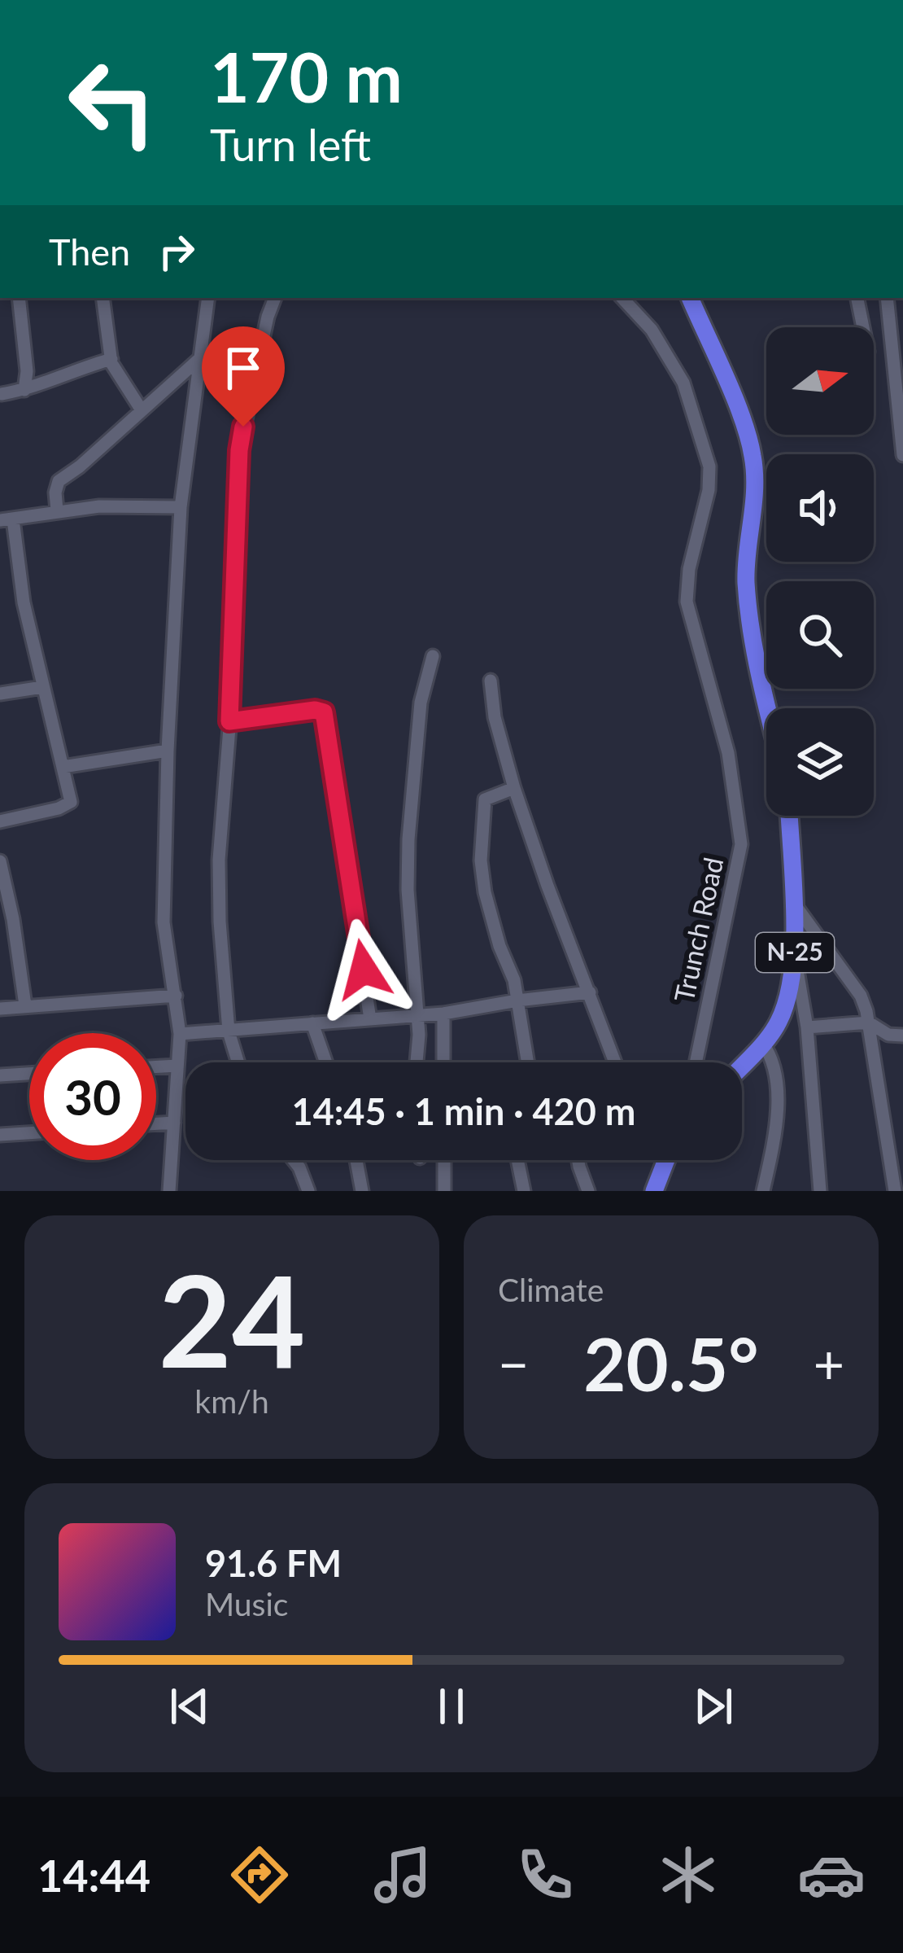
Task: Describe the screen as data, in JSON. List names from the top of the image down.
{
  "streets": {
    "highway": ["N-25"],
    "street": ["Trunch Road"]
  },
  "north": "right",
  "page": {
    "turn": ["170 m", "Turn left"],
    "then": "Then",
    "limit": "30",
    "trip": "14:45 · 1 min · 420 m",
    "tile": [
      ["24", "km/h"],
      "Climate"
    ],
    "heat": ["−", "20.5°", "+"],
    "song": ["91.6 FM", "Music"],
    "tabs": "14:44"
  }
}
